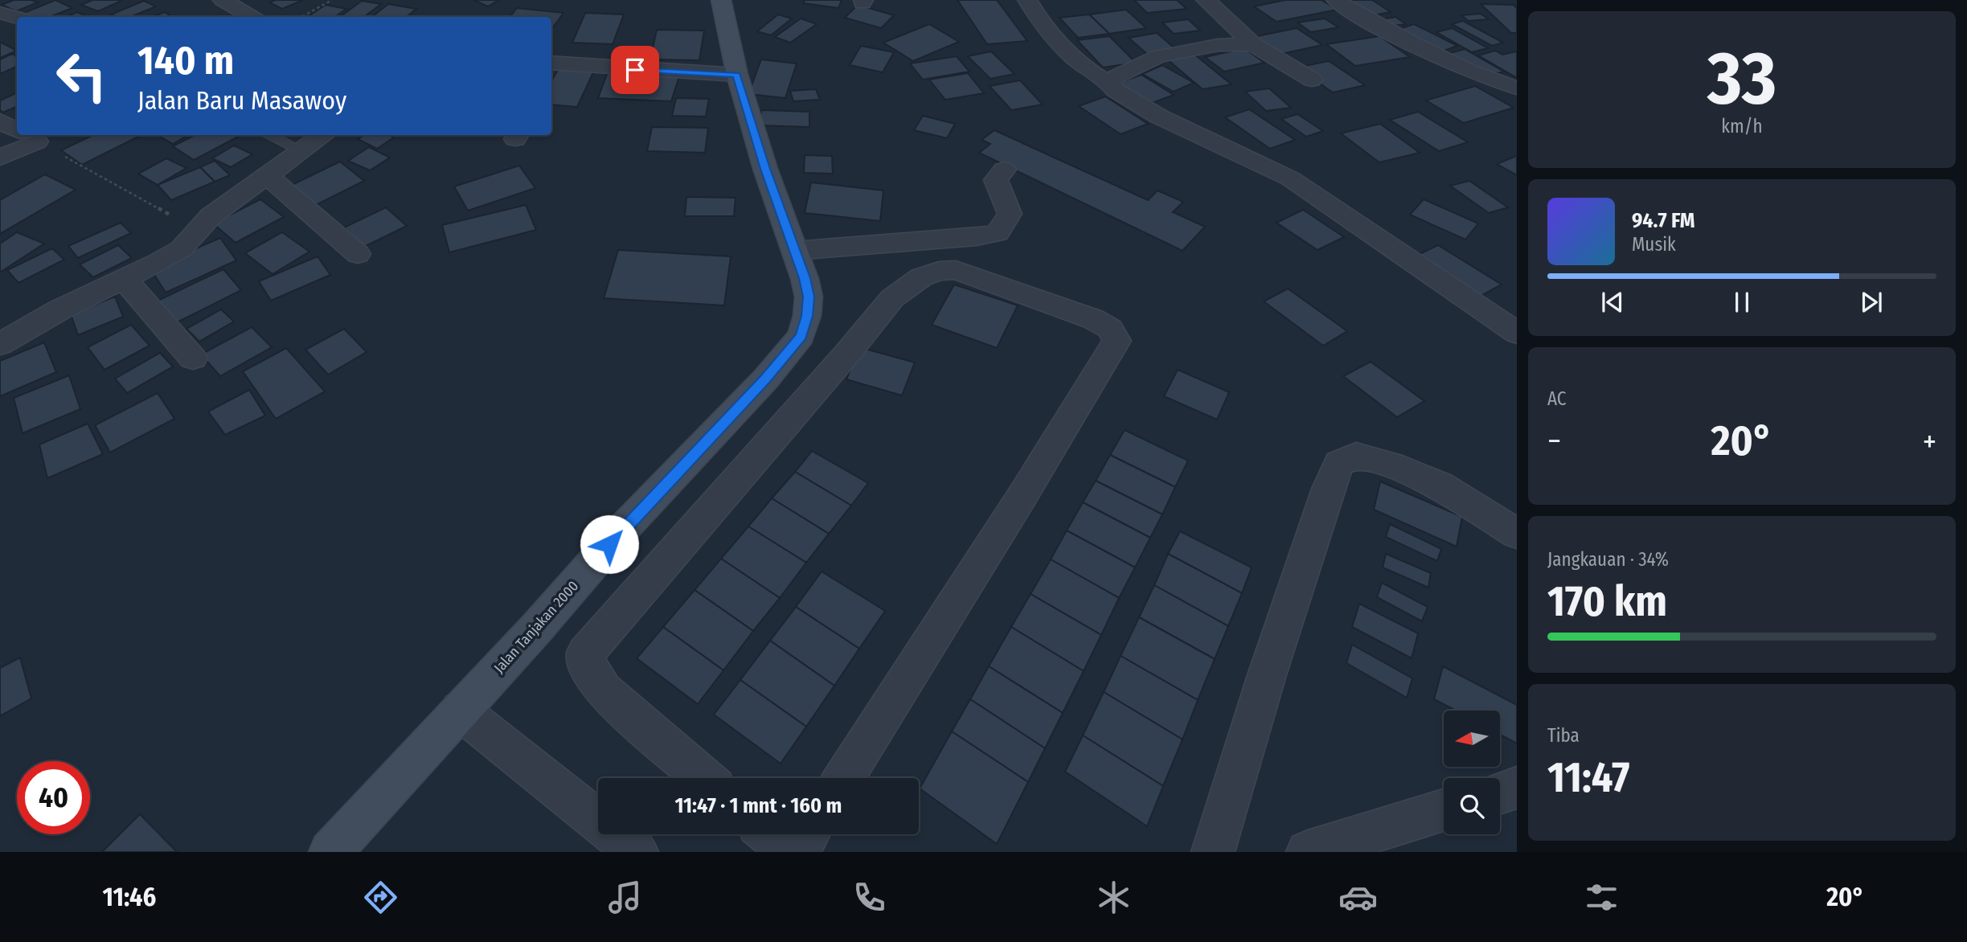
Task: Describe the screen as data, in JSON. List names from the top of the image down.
{
  "streets": {
    "street": ["Jalan Tanjakan 2000"]
  },
  "north": "left",
  "page": {
    "tile": [
      ["33", "km/h"],
      "AC",
      ["Jangkauan · 34%", "170 km"],
      ["Tiba", "11:47"]
    ],
    "turn": ["140 m", "Jalan Baru Masawoy"],
    "song": ["94.7 FM", "Musik"],
    "heat": ["−", "20°", "+"],
    "limit": "40",
    "trip": "11:47 · 1 mnt · 160 m",
    "tabs": ["11:46", "20°"]
  }
}
